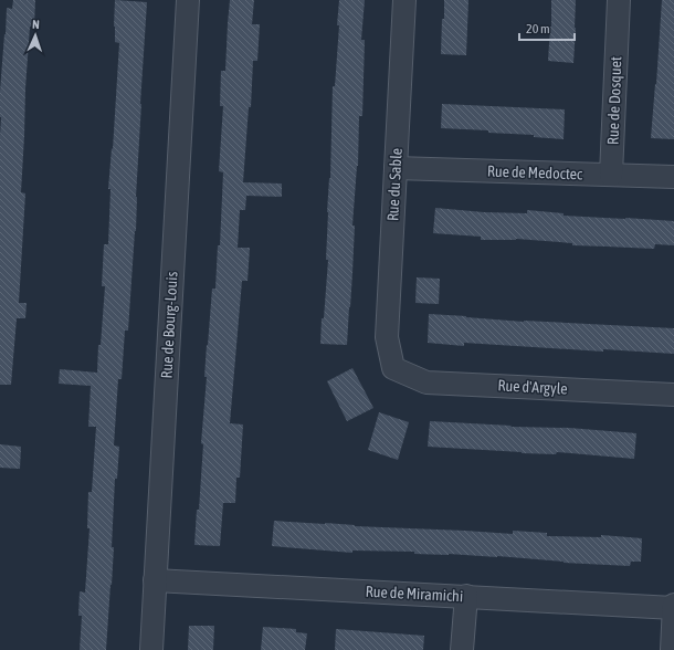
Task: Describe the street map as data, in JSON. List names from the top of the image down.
{
  "streets": {
    "street": [
      "Rue de Dosquet",
      "Rue de Medoctec",
      "Rue du Sable",
      "Rue de Bourg-Louis",
      "Rue d'Argyle",
      "Rue de Miramichi"
    ]
  },
  "crossings": [
    ["Rue de Dosquet", "Rue de Medoctec"],
    ["Rue de Medoctec", "Rue du Sable"],
    ["Rue du Sable", "Rue d'Argyle"],
    ["Rue de Bourg-Louis", "Rue de Miramichi"]
  ],
  "scale_bar": "20 m",
  "north": "top"
}
